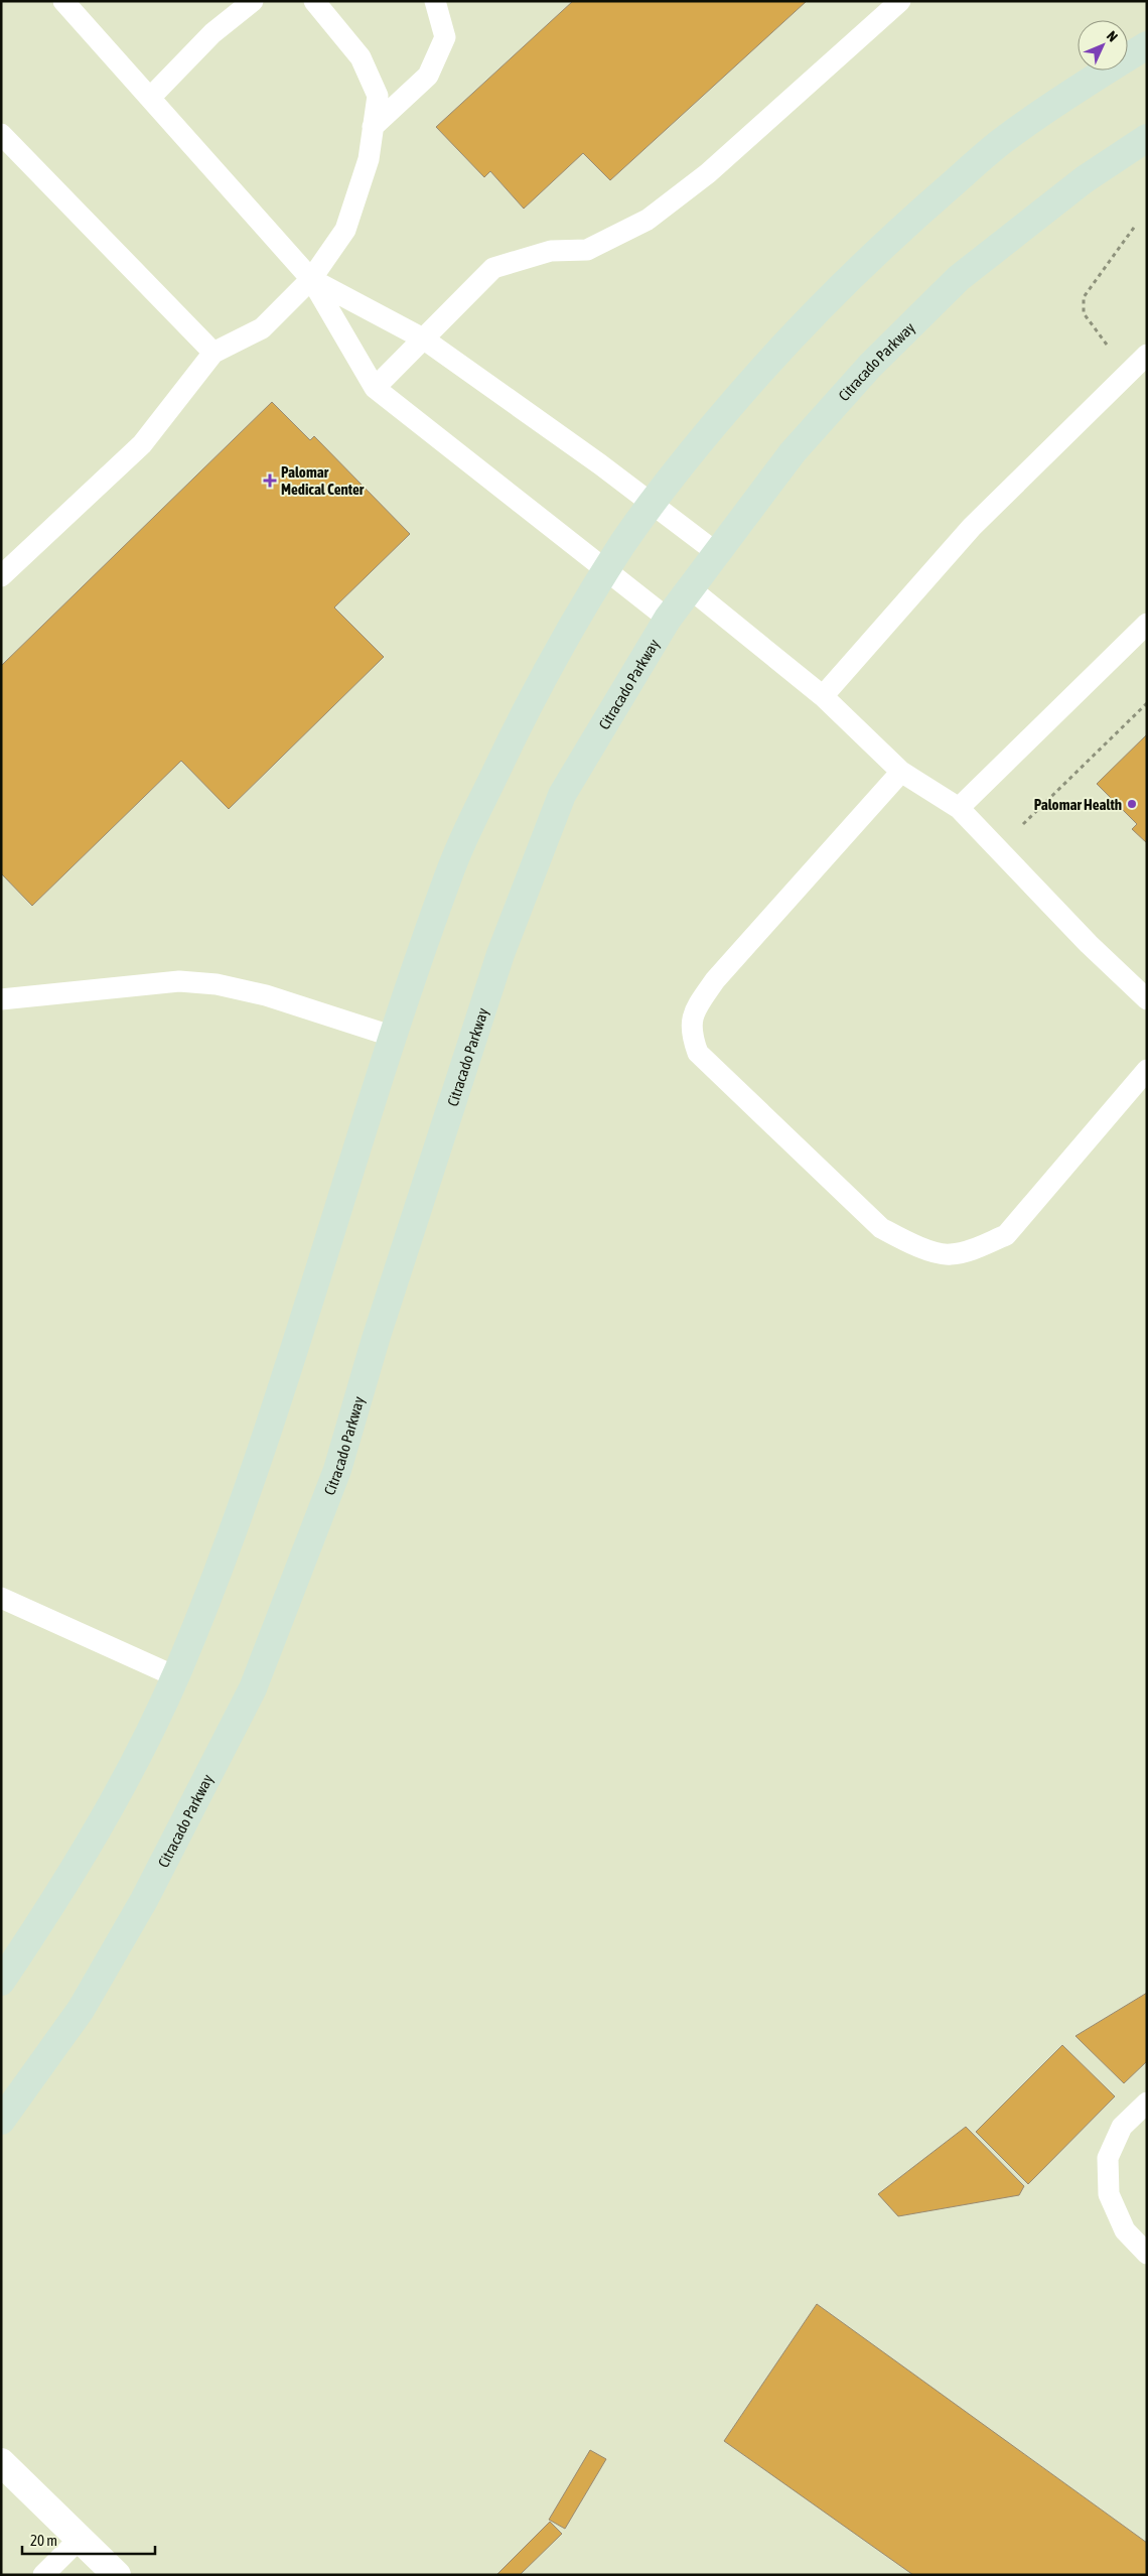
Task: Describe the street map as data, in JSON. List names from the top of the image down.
{
  "streets": {
    "main road": ["Citracado Parkway"]
  },
  "places": {
    "health": ["Palomar Medical Center"],
    "other": ["Palomar Health"]
  },
  "scale_bar": "20 m",
  "north": "top right"
}
